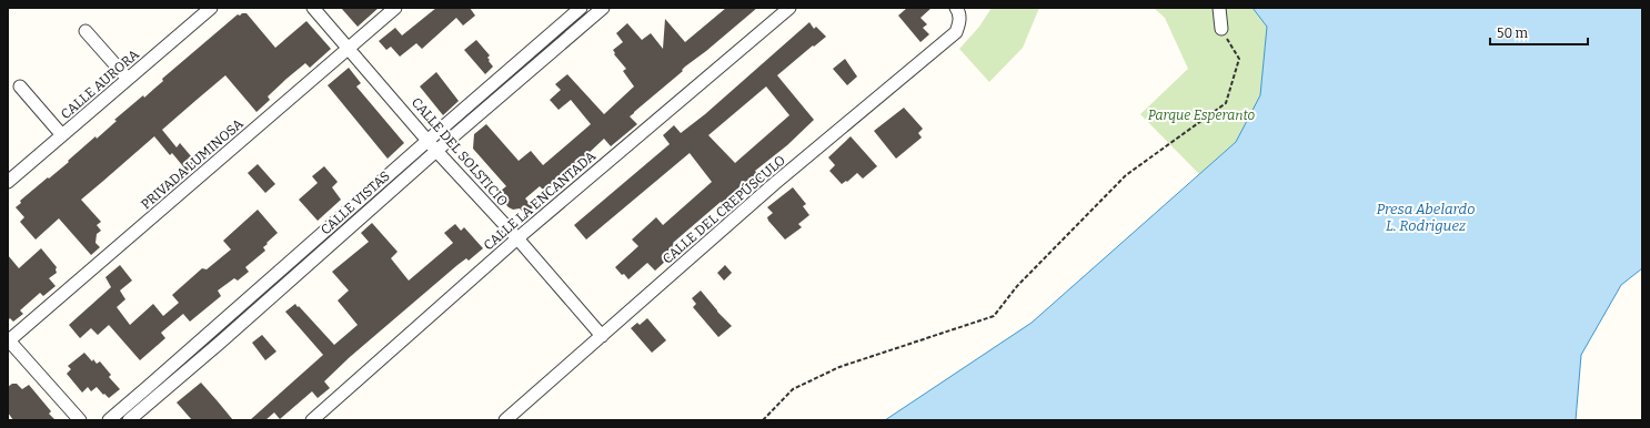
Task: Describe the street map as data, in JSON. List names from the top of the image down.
{
  "streets": {
    "street": [
      "CALLE AURORA",
      "CALLE DEL SOLSTICIO",
      "PRIVADA LUMINOSA",
      "CALLE LA ENCANTADA",
      "CALLE VISTAS",
      "CALLE DEL CREPÚSCULO"
    ]
  },
  "crossings": [
    ["CALLE DEL SOLSTICIO", "PRIVADA LUMINOSA"],
    ["CALLE DEL SOLSTICIO", "CALLE LA ENCANTADA"],
    ["CALLE DEL SOLSTICIO", "CALLE VISTAS"],
    ["CALLE DEL SOLSTICIO", "CALLE DEL CREPÚSCULO"]
  ],
  "water": ["Presa Abelardo L. Rodriguez"],
  "parks": ["Parque Esperanto"],
  "scale_bar": "50 m"
}
